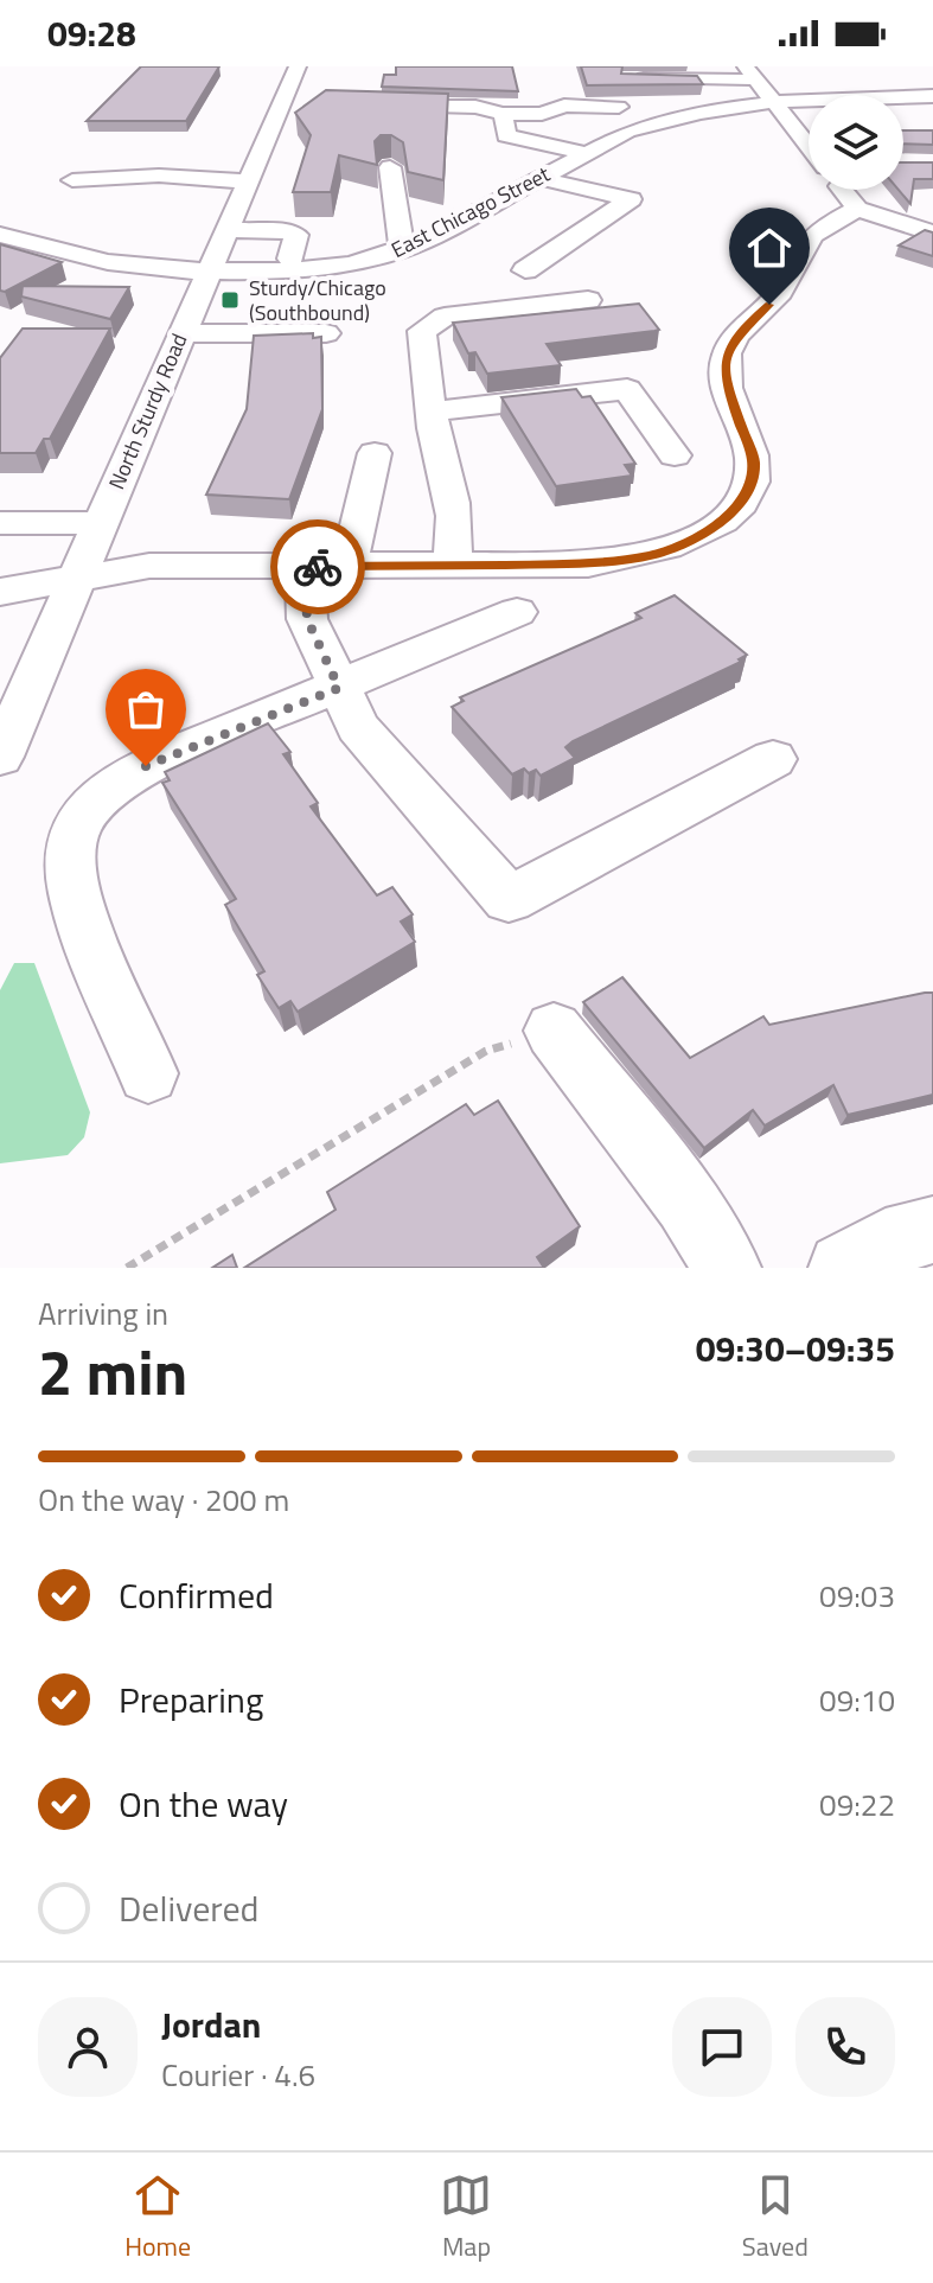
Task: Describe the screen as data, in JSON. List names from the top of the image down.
{
  "streets": {
    "street": ["East Chicago Street", "North Sturdy Road"]
  },
  "crossings": [
    ["East Chicago Street", "North Sturdy Road"]
  ],
  "places": {
    "transit": ["Sturdy/Chicago (Southbound)"]
  },
  "page": {
    "status": "09:28",
    "heading": ["2 min", "Arriving in", "09:30–09:35"],
    "panel": ["Jordan", "Courier · 4.6"],
    "bar": "On the way · 200 m",
    "list": [
      ["Confirmed", "09:03"],
      ["Preparing", "09:10"],
      ["On the way", "09:22"],
      "Delivered"
    ],
    "tabs": ["Home", "Map", "Saved"]
  }
}
